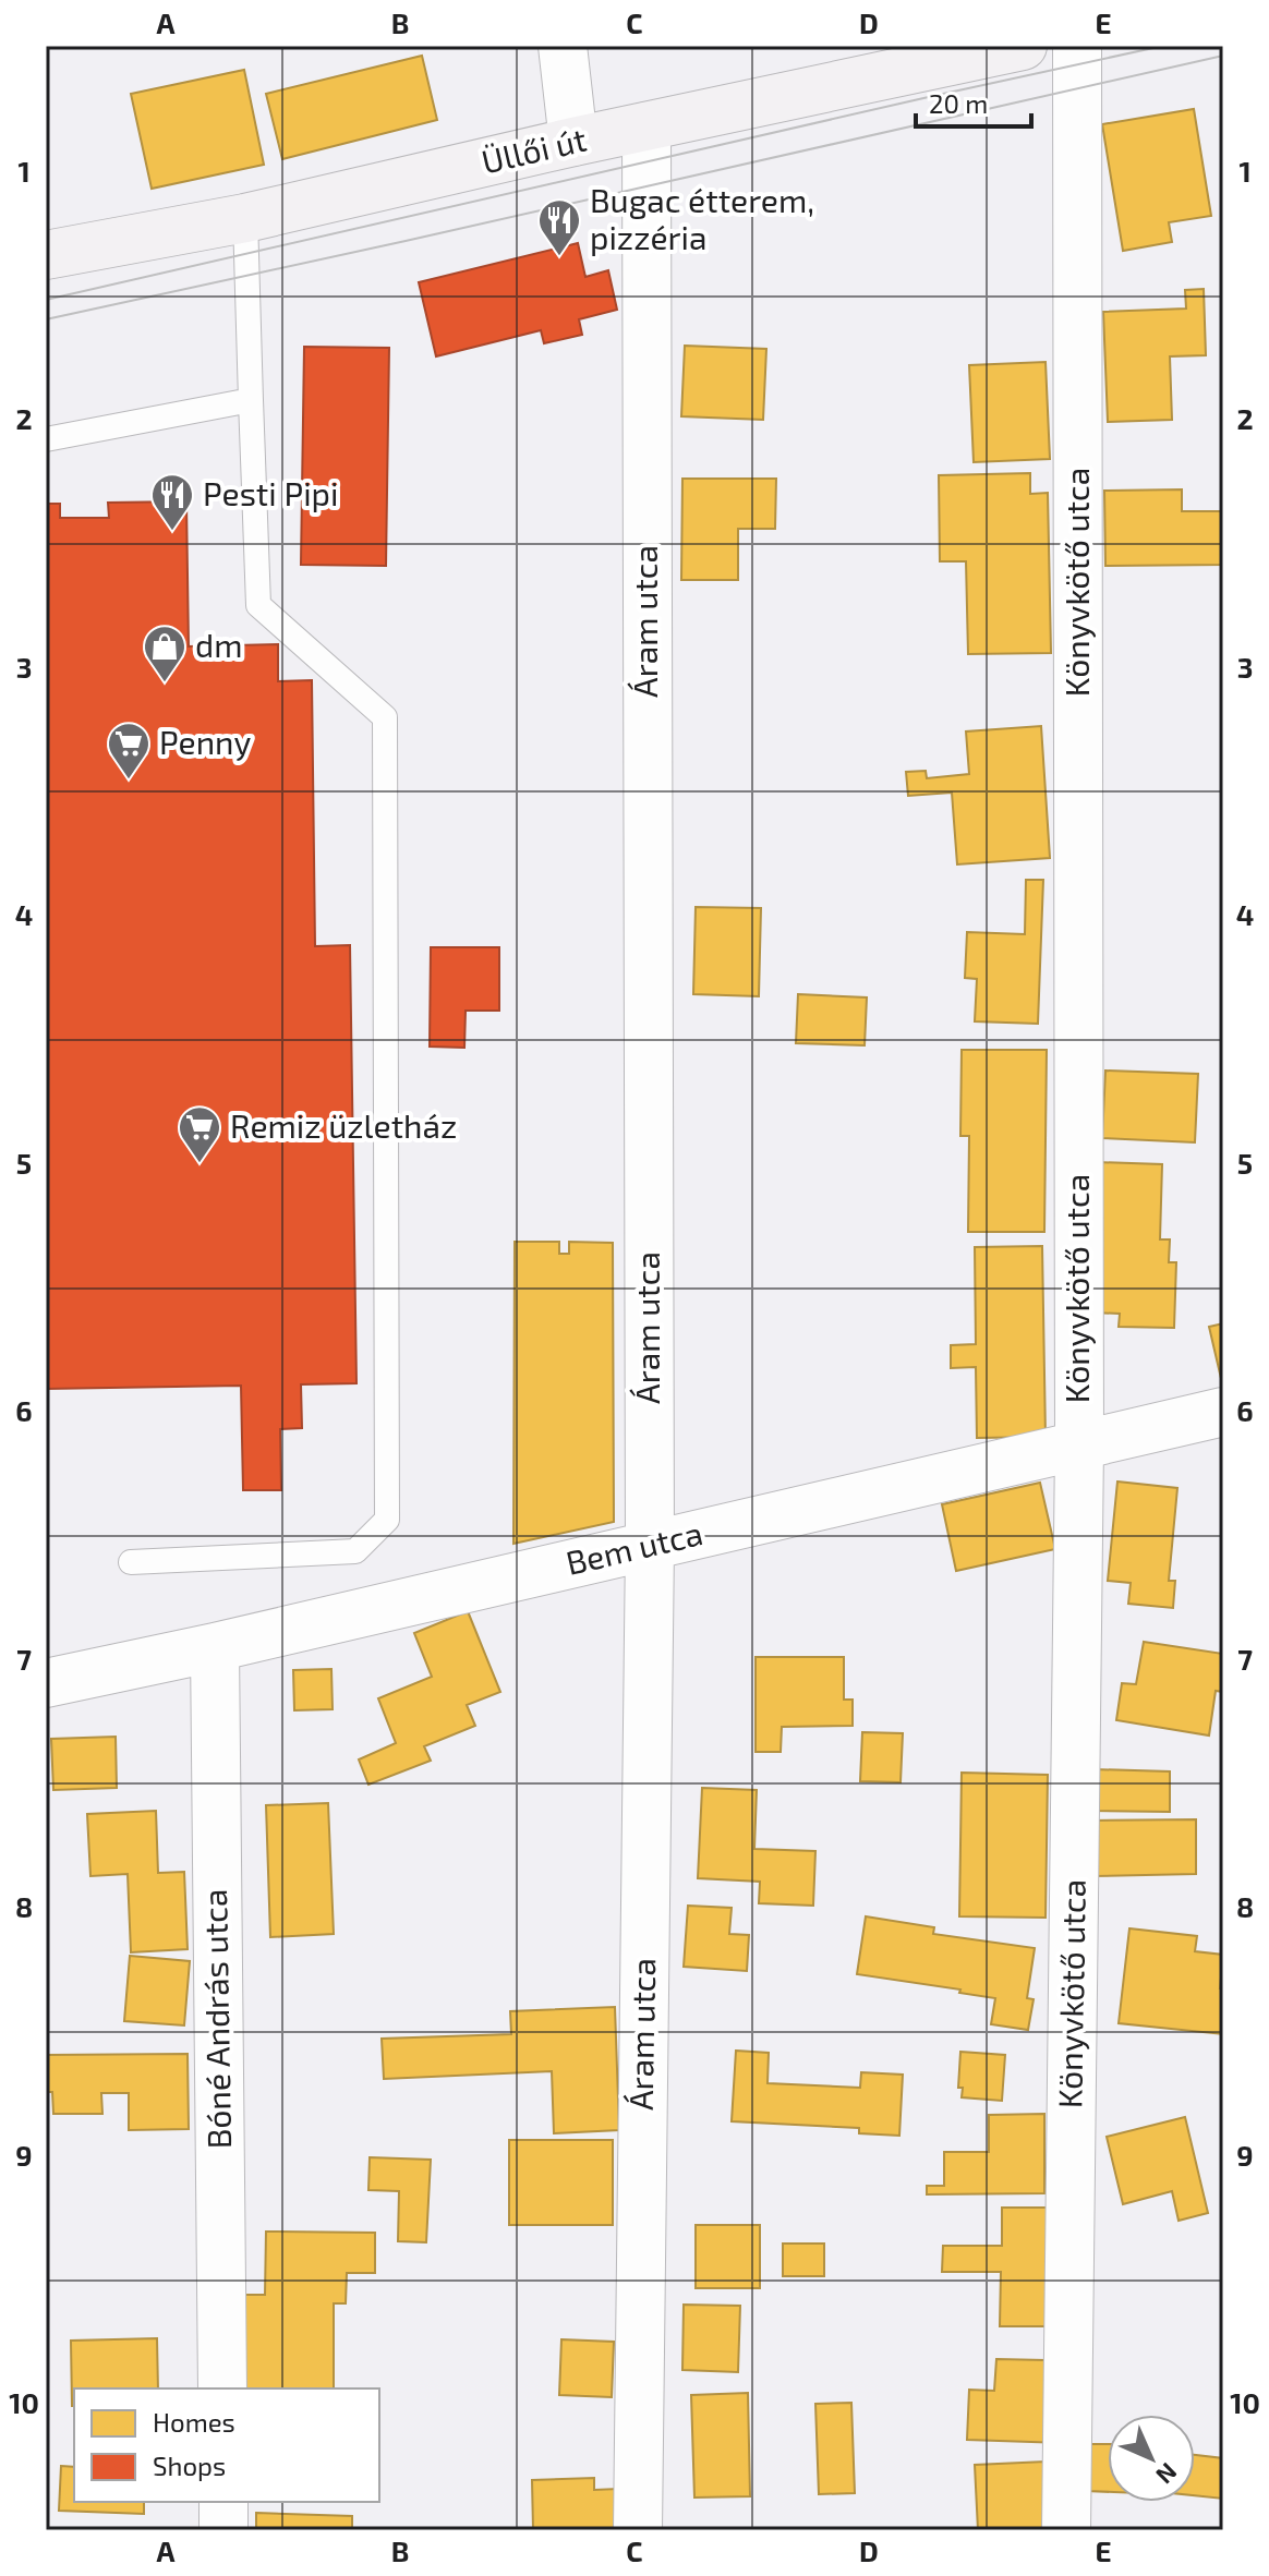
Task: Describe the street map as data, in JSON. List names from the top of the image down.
{
  "streets": {
    "main road": ["Üllői út"],
    "street": [
      "Könyvkötő utca",
      "Áram utca",
      "Bem utca",
      "Bóné András utca"
    ]
  },
  "crossings": [
    ["Üllői út", "Áram utca"],
    ["Könyvkötő utca", "Bem utca"],
    ["Áram utca", "Bem utca"],
    ["Bem utca", "Bóné András utca"]
  ],
  "places": {
    "restaurant": ["Bugac étterem, pizzéria", "Pesti Pipi"],
    "shop": ["dm"],
    "supermarket": ["Penny", "Remiz üzletház"]
  },
  "legend": ["Homes", "Shops"],
  "scale_bar": "20 m",
  "north": "bottom right",
  "grid": {
    "columns": [
      "A",
      "B",
      "C",
      "D",
      "E"
    ],
    "rows": [
      "1",
      "2",
      "3",
      "4",
      "5",
      "6",
      "7",
      "8",
      "9",
      "10"
    ]
  }
}
